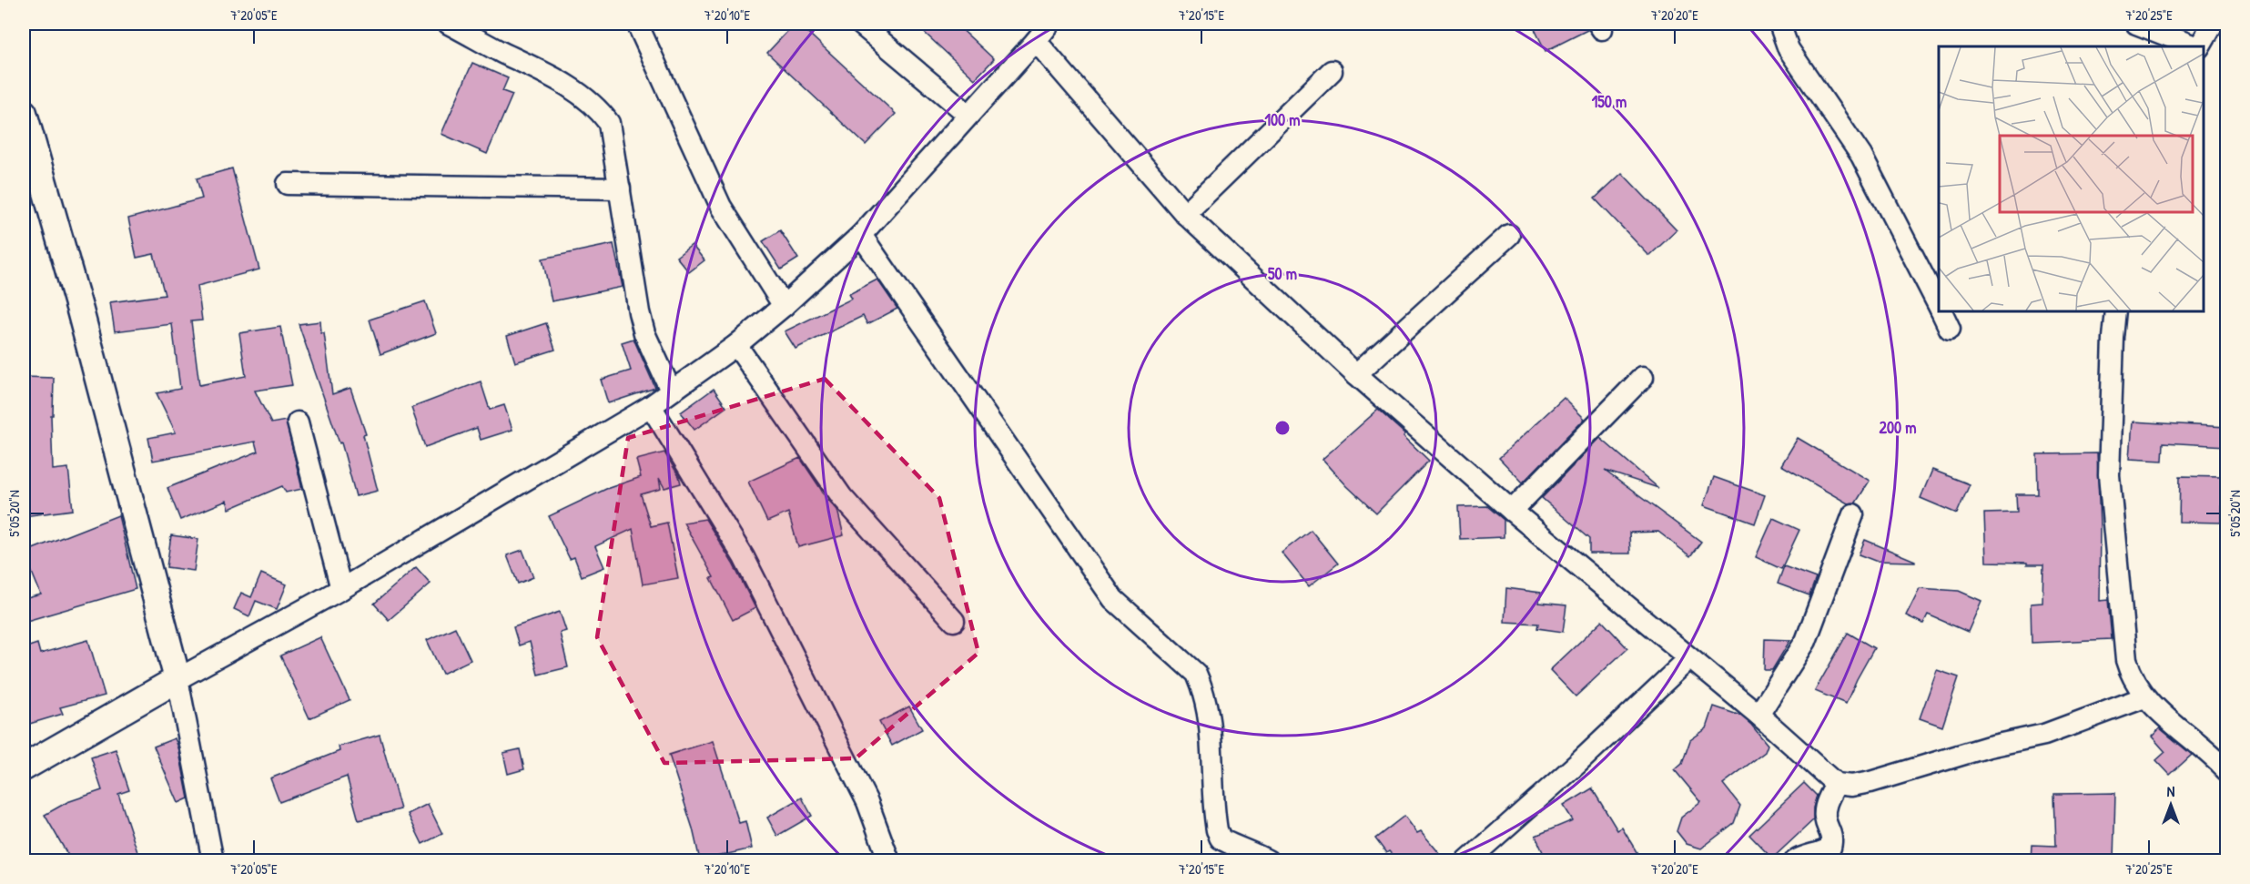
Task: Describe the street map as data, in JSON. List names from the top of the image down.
{
  "north": "top",
  "coordinates": [
    "7°20'05\"E",
    "7°20'10\"E",
    "7°20'15\"E",
    "7°20'20\"E",
    "7°20'25\"E",
    "5°05'20\"N"
  ],
  "rings": [
    "150 m",
    "100 m",
    "50 m",
    "200 m"
  ]
}
